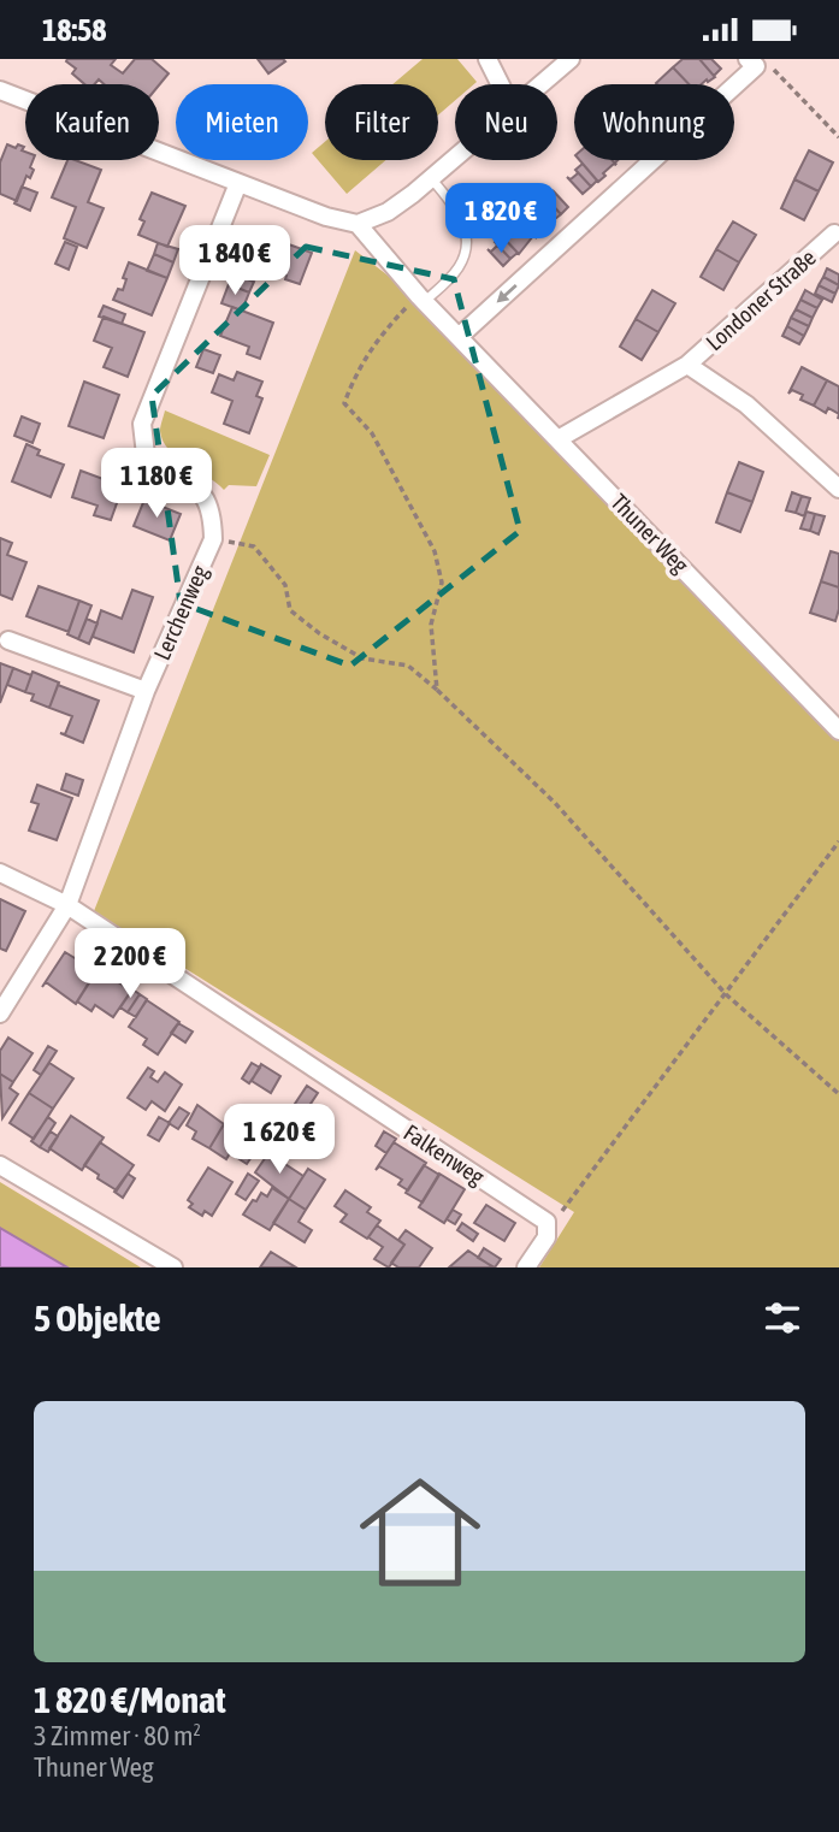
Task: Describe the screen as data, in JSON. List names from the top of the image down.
{
  "streets": {
    "street": [
      "Londoner Straße",
      "Thuner Weg",
      "Lerchenweg",
      "Falkenweg"
    ]
  },
  "crossings": [
    ["Londoner Straße", "Thuner Weg"],
    ["Lerchenweg", "Falkenweg"]
  ],
  "page": {
    "status": "18:58",
    "chip": [
      "Kaufen",
      "Mieten",
      "Filter",
      "Neu",
      "Wohnung"
    ],
    "price": [
      "1 820 €",
      "1 840 €",
      "1 180 €",
      "2 200 €",
      "1 620 €"
    ],
    "heading": "5 Objekte",
    "list": [
      {
        "name": "1 820 €/Monat",
        "note": "3 Zimmer · 80 m² · Thuner Weg"
      }
    ]
  }
}
